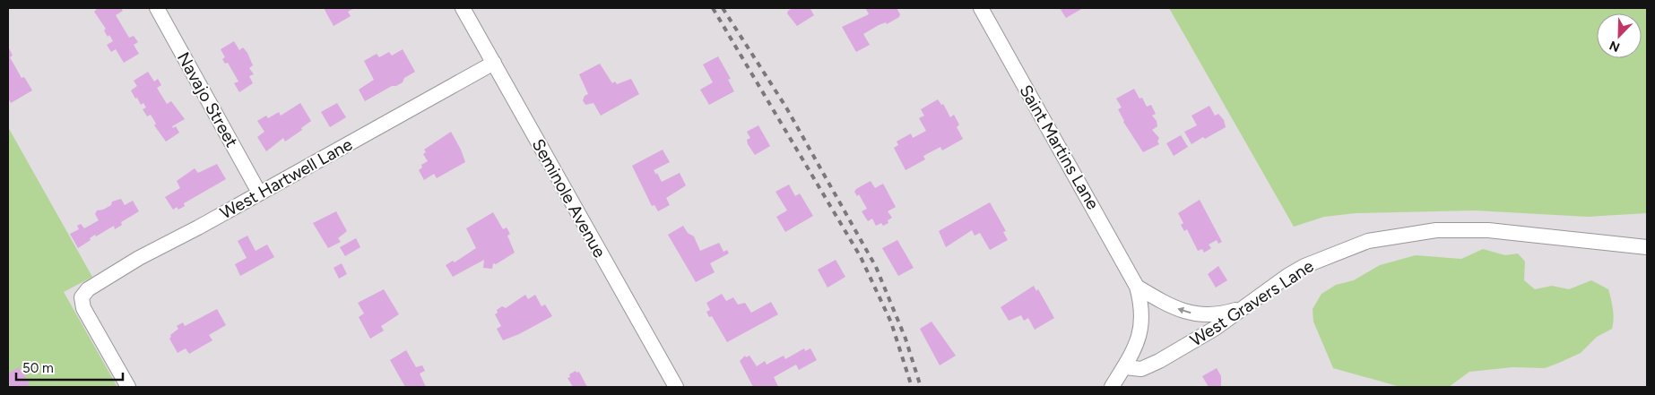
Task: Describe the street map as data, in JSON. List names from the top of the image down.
{
  "streets": {
    "street": [
      "Navajo Street",
      "Saint Martins Lane",
      "West Hartwell Lane",
      "Seminole Avenue",
      "West Gravers Lane"
    ]
  },
  "crossings": [
    ["Navajo Street", "West Hartwell Lane"],
    ["Saint Martins Lane", "West Gravers Lane"],
    ["West Hartwell Lane", "Seminole Avenue"]
  ],
  "scale_bar": "50 m",
  "north": "bottom left"
}
